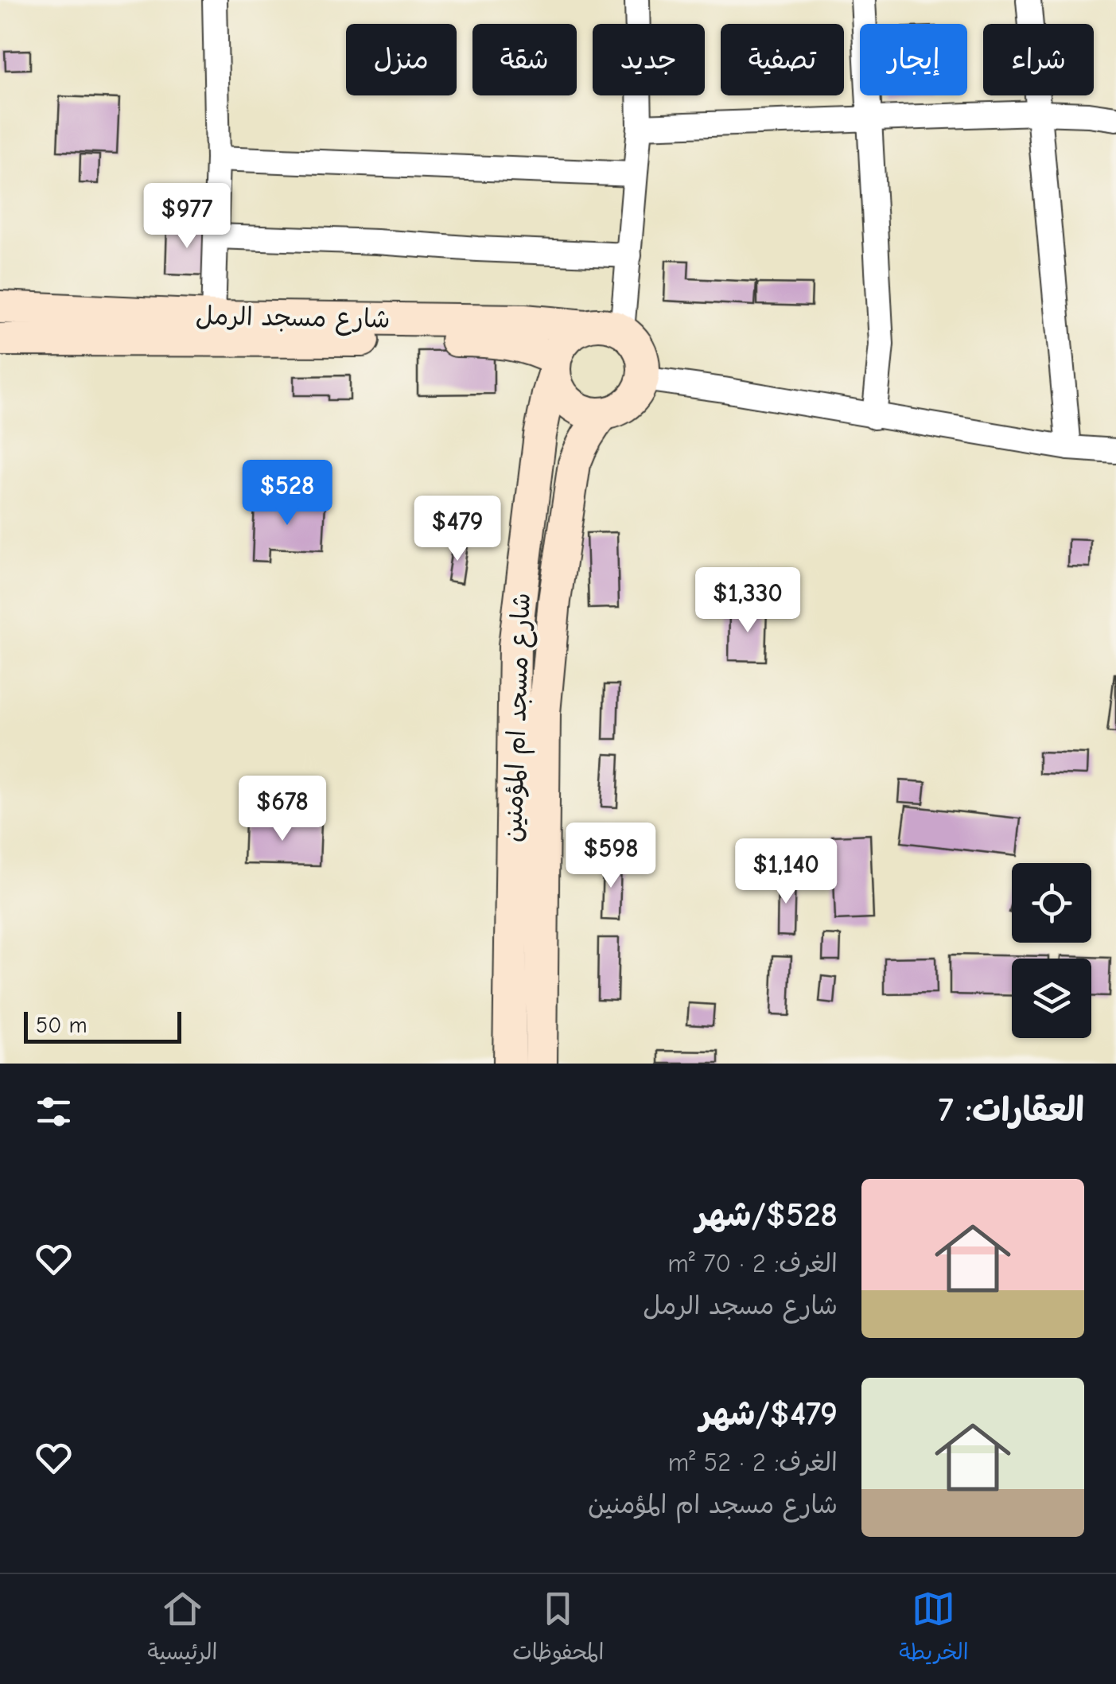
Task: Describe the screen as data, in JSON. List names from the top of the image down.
{
  "streets": {
    "street": ["شارع مسجد الرمل", "شارع مسجد ام المؤمنين"]
  },
  "crossings": [
    ["شارع مسجد الرمل", "شارع مسجد ام المؤمنين"]
  ],
  "scale_bar": "50 m",
  "page": {
    "chip": [
      "شراء",
      "إيجار",
      "تصفية",
      "جديد",
      "شقة",
      "منزل"
    ],
    "price": [
      "$977",
      "$528",
      "$479",
      "$1,330",
      "$678",
      "$598",
      "$1,140"
    ],
    "scale": "50 m",
    "heading": "العقارات: 7",
    "list": [
      {
        "name": "$528/شهر",
        "note": "الغرف: 2 · 70 m² · شارع مسجد الرمل"
      },
      {
        "name": "$479/شهر",
        "note": "الغرف: 2 · 52 m² · شارع مسجد ام المؤمنين"
      }
    ],
    "tabs": ["الخريطة", "المحفوظات", "الرئيسية"]
  }
}
